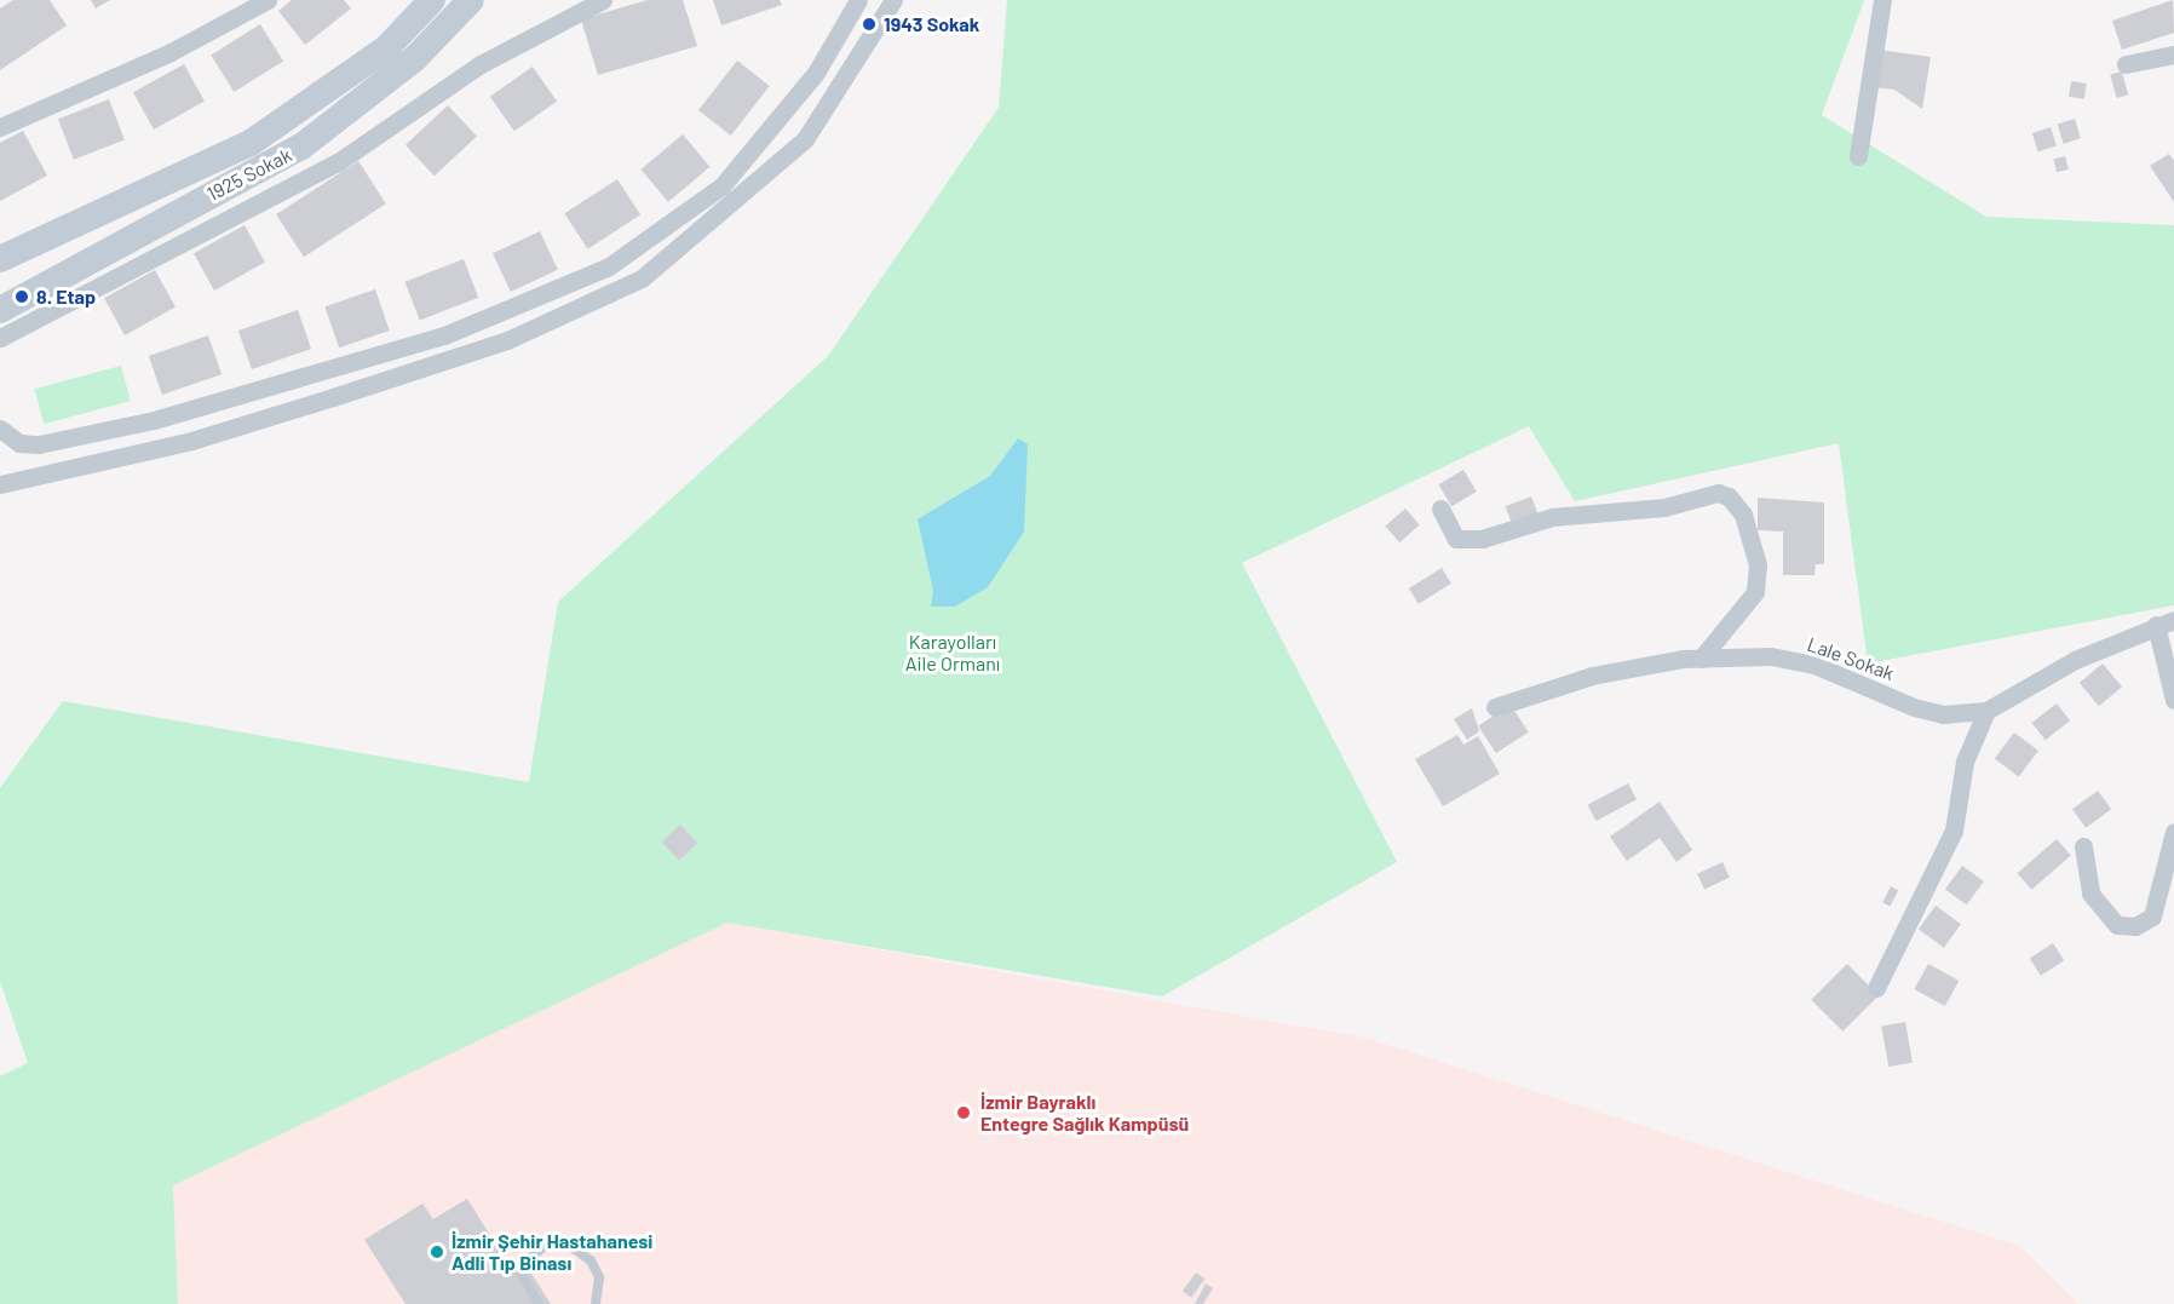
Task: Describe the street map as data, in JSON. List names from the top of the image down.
{
  "streets": {
    "main road": ["1925 Sokak"],
    "street": ["Lale Sokak"]
  },
  "parks": ["Karayolları Aile Ormanı"],
  "places": [
    "1943 Sokak",
    "8. Etap",
    "İzmir Bayraklı Entegre Sağlık Kampüsü",
    "İzmir Şehir Hastahanesi Adli Tıp Binası"
  ]
}
